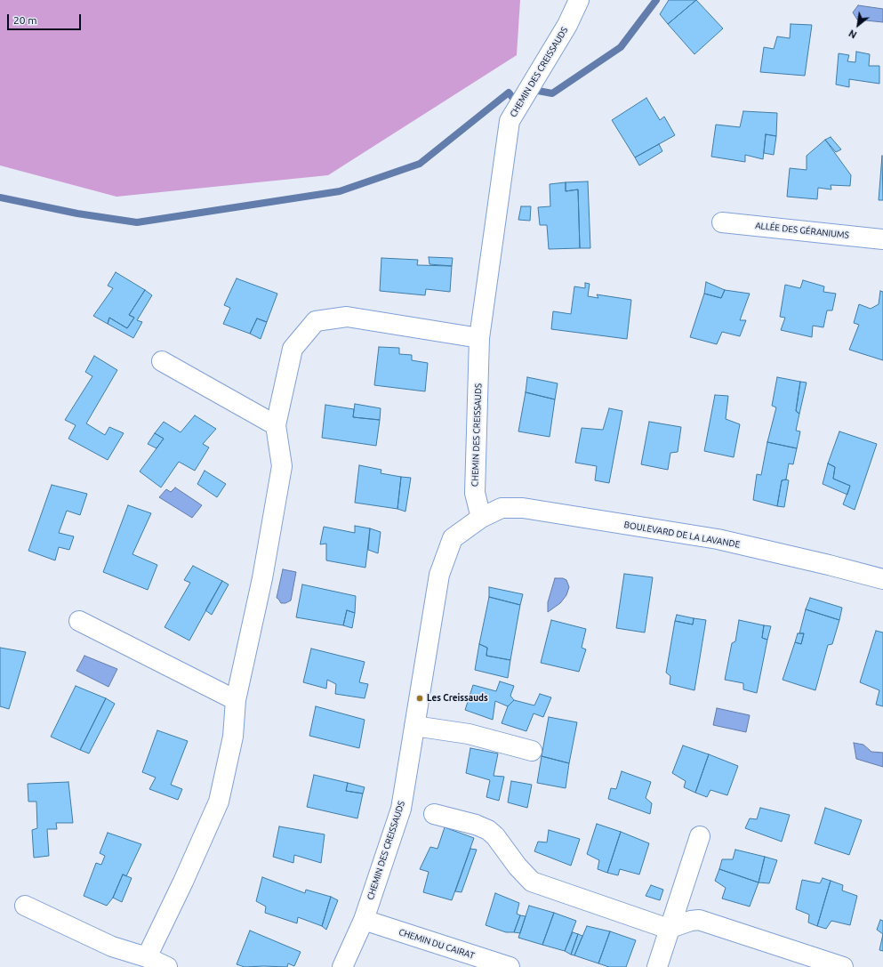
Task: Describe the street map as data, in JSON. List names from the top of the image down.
{
  "streets": {
    "street": [
      "CHEMIN DES CREISSAUDS",
      "ALLÉE DES GÉRANIUMS",
      "BOULEVARD DE LA LAVANDE",
      "CHEMIN DU CAIRAT"
    ]
  },
  "crossings": [
    ["CHEMIN DES CREISSAUDS", "BOULEVARD DE LA LAVANDE"],
    ["CHEMIN DES CREISSAUDS", "CHEMIN DU CAIRAT"]
  ],
  "places": ["Les Creissauds"],
  "scale_bar": "20 m",
  "north": "bottom left"
}
